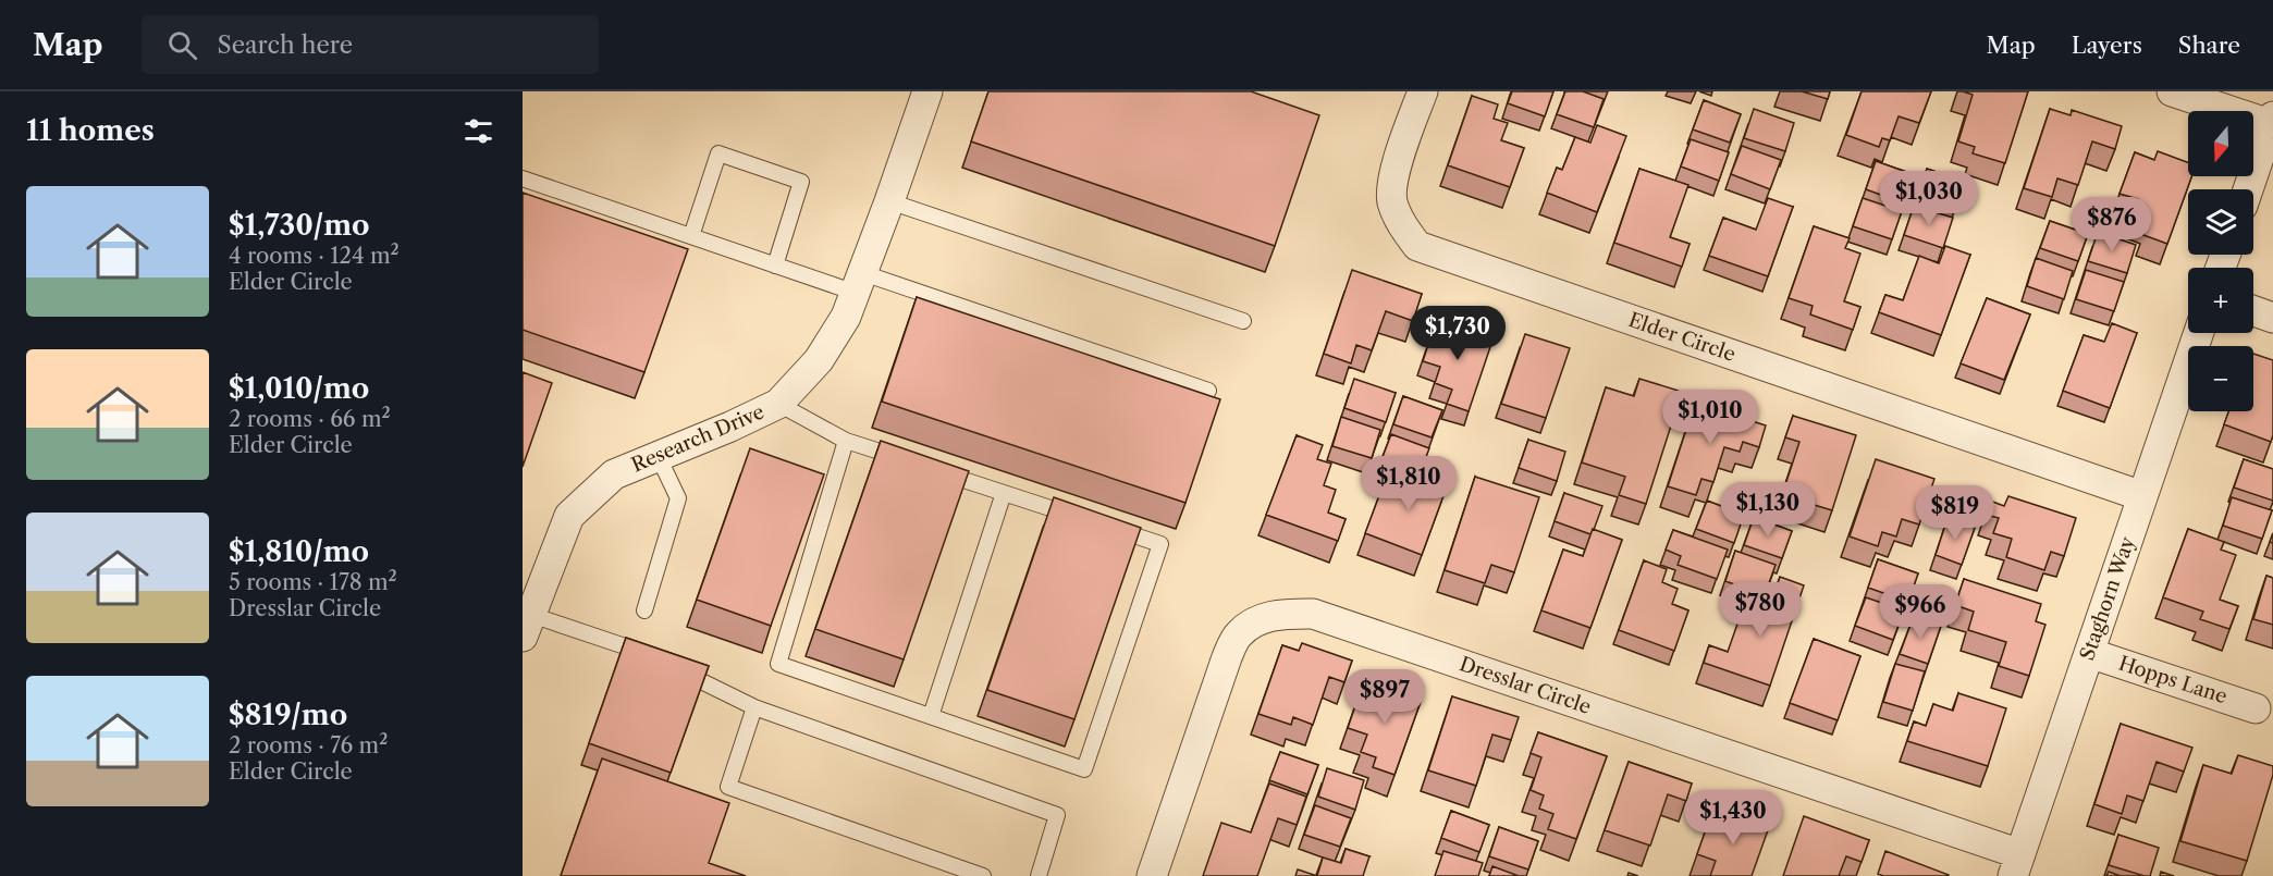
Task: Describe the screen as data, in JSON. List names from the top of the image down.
{
  "streets": {
    "street": [
      "Elder Circle",
      "Research Drive",
      "Staghorn Way",
      "Hopps Lane",
      "Dresslar Circle"
    ]
  },
  "crossings": [
    ["Elder Circle", "Staghorn Way"],
    ["Staghorn Way", "Hopps Lane"],
    ["Staghorn Way", "Dresslar Circle"]
  ],
  "north": "bottom",
  "page": {
    "header": "Map",
    "search": "Search here",
    "nav": ["Map", "Layers", "Share"],
    "heading": "11 homes",
    "map_buttons": ["+", "−"],
    "list": [
      {
        "name": "$1,730/mo",
        "note": "4 rooms · 124 m² · Elder Circle"
      },
      {
        "name": "$1,010/mo",
        "note": "2 rooms · 66 m² · Elder Circle"
      },
      {
        "name": "$1,810/mo",
        "note": "5 rooms · 178 m² · Dresslar Circle"
      },
      {
        "name": "$819/mo",
        "note": "2 rooms · 76 m² · Elder Circle"
      }
    ],
    "price": [
      "$1,030",
      "$876",
      "$1,730",
      "$1,010",
      "$1,810",
      "$1,130",
      "$819",
      "$780",
      "$966",
      "$897",
      "$1,430"
    ]
  }
}
